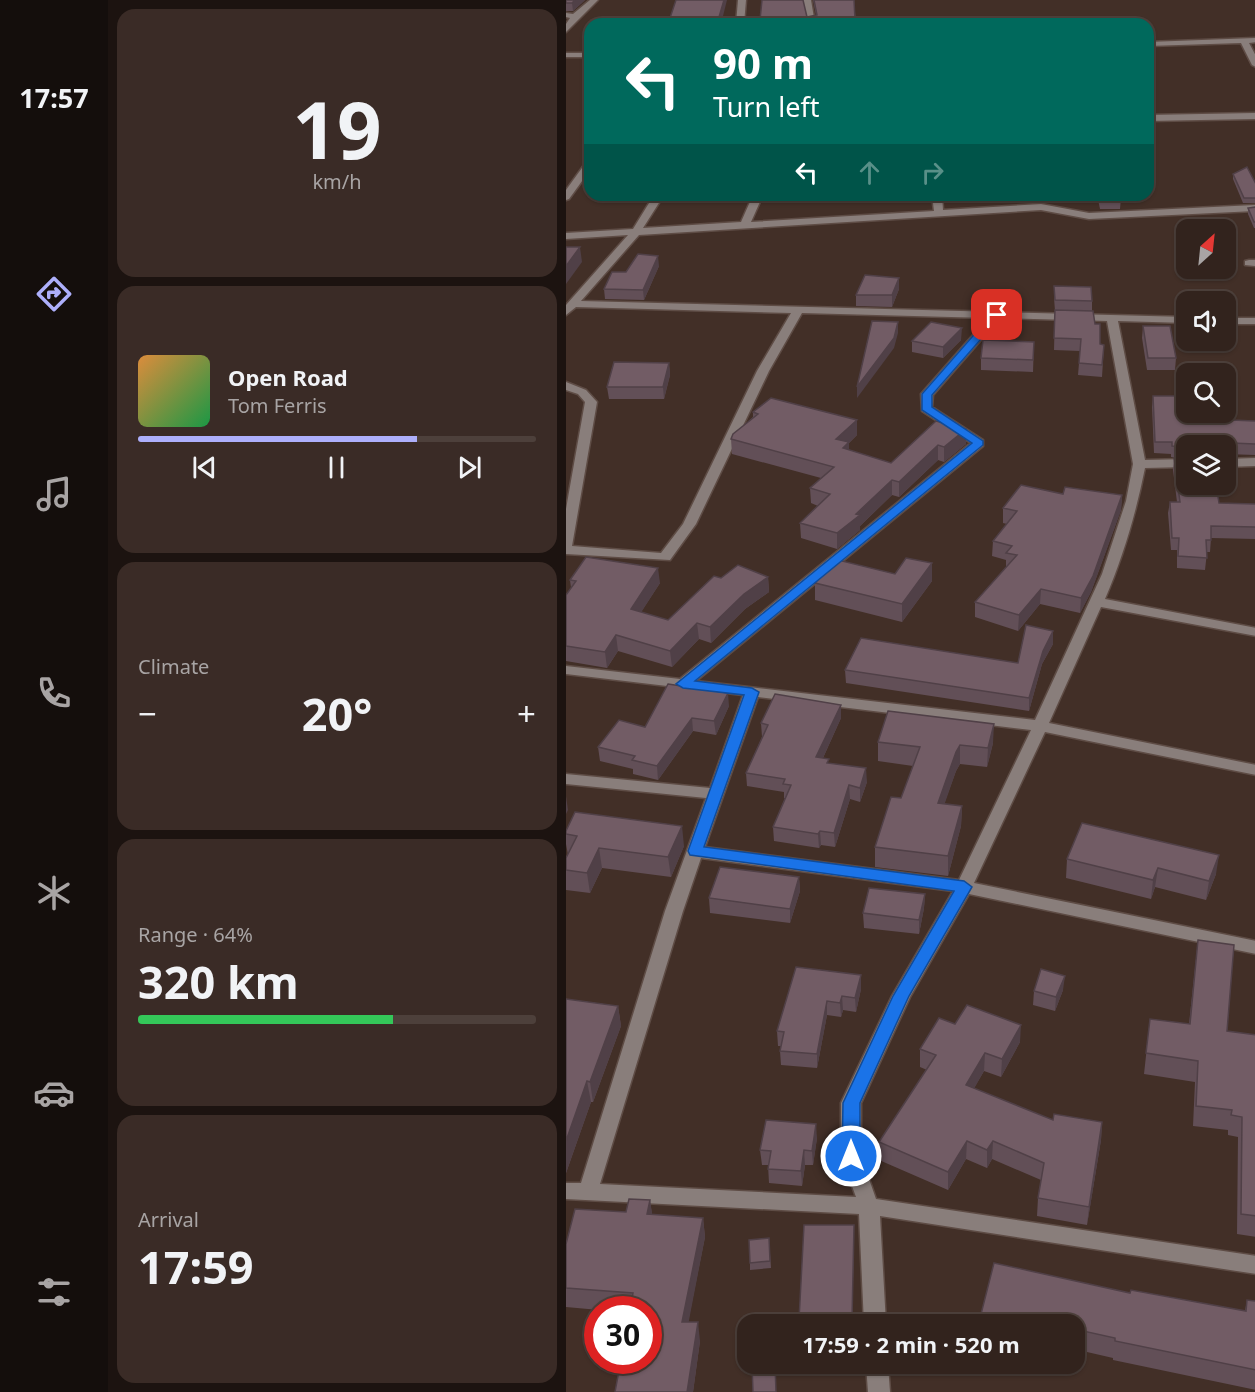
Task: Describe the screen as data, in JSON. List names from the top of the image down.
{
  "north": "top right",
  "page": {
    "tabs": "17:57",
    "tile": [
      ["19", "km/h"],
      "Climate",
      ["Range · 64%", "320 km"],
      ["Arrival", "17:59"]
    ],
    "turn": ["90 m", "Turn left"],
    "song": ["Open Road", "Tom Ferris"],
    "heat": ["−", "20°", "+"],
    "limit": "30",
    "trip": "17:59 · 2 min · 520 m"
  }
}
